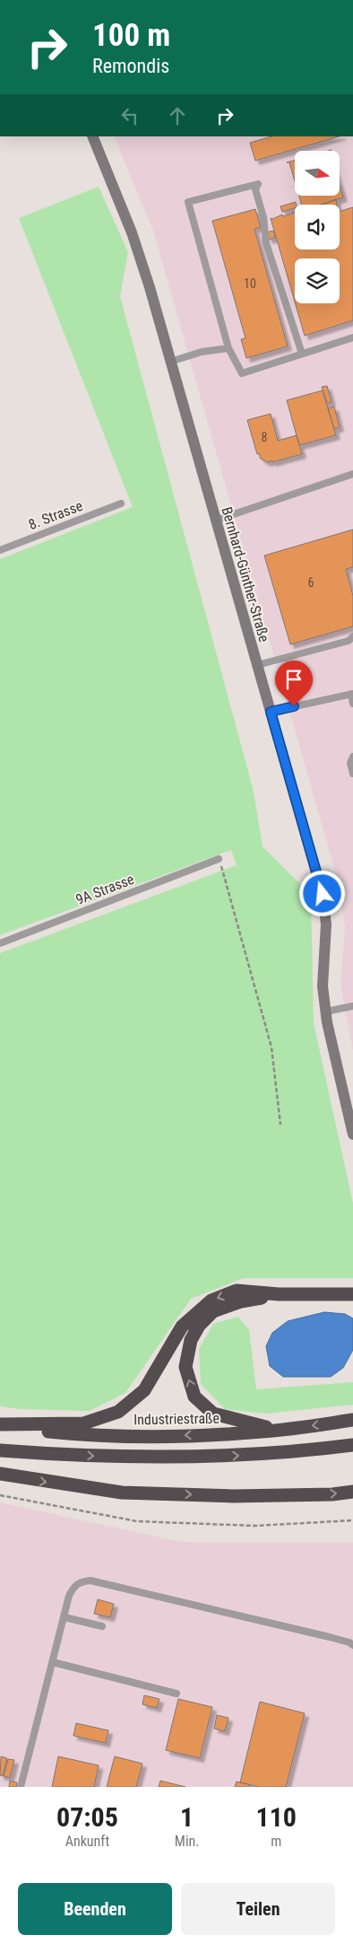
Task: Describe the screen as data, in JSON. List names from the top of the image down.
{
  "streets": {
    "highway": ["Industriestraße"],
    "street": ["Bernhard-Günther-Straße"],
    "lane": ["8. Strasse", "9A Strasse"]
  },
  "house_numbers": ["10", "8", "6"],
  "north": "right",
  "page": {
    "turn": ["100 m", "Remondis"],
    "eta": [
      "07:05",
      "Ankunft",
      "1",
      "Min.",
      "110",
      "m"
    ],
    "buttons": ["Beenden", "Teilen"]
  }
}
